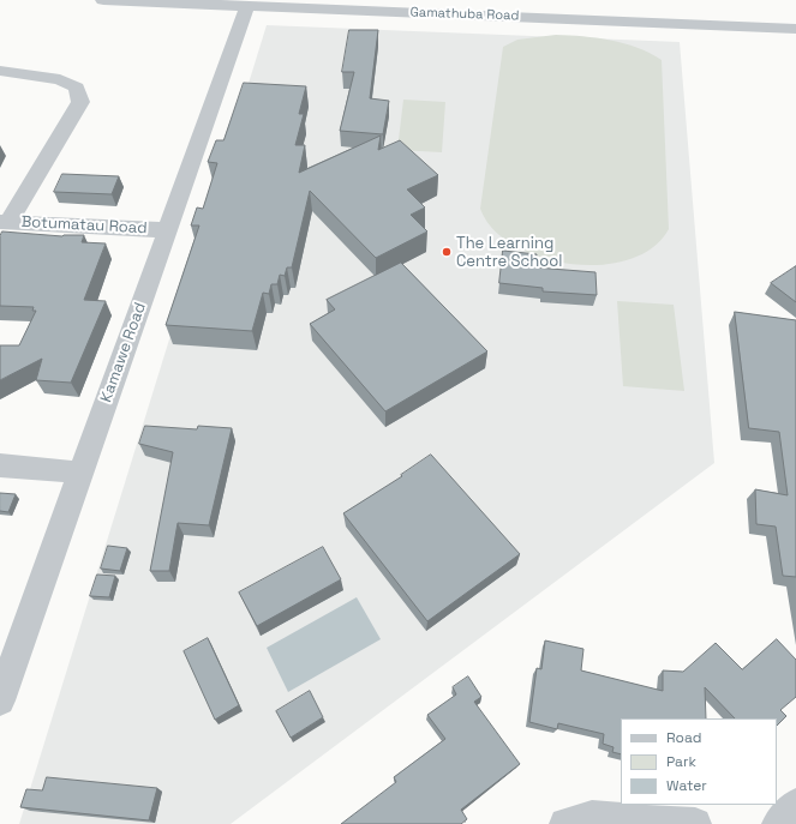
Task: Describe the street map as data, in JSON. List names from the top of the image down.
{
  "streets": {
    "street": ["Gamathuba Road", "Botumatau Road", "Kamawe Road"]
  },
  "crossings": [
    ["Gamathuba Road", "Kamawe Road"],
    ["Botumatau Road", "Kamawe Road"]
  ],
  "places": ["The Learning Centre School"],
  "legend": ["Road", "Park", "Water"]
}
